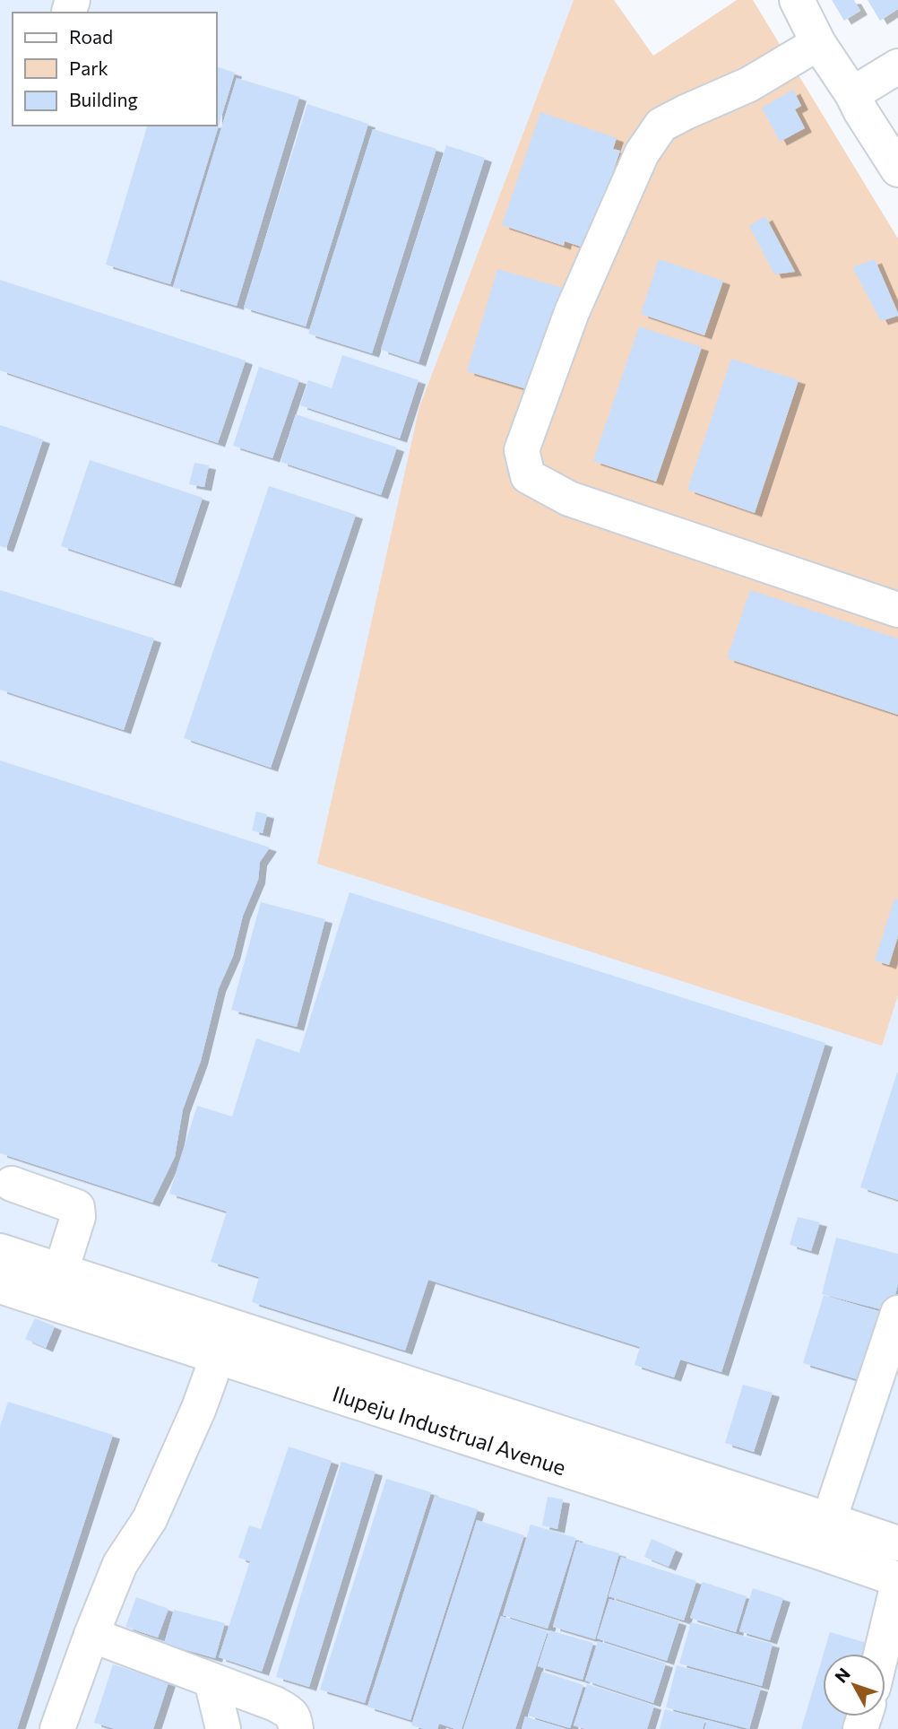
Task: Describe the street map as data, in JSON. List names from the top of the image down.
{
  "streets": {
    "street": ["Ilupeju Industrual Avenue"]
  },
  "legend": ["Road", "Park", "Building"],
  "north": "top left"
}
